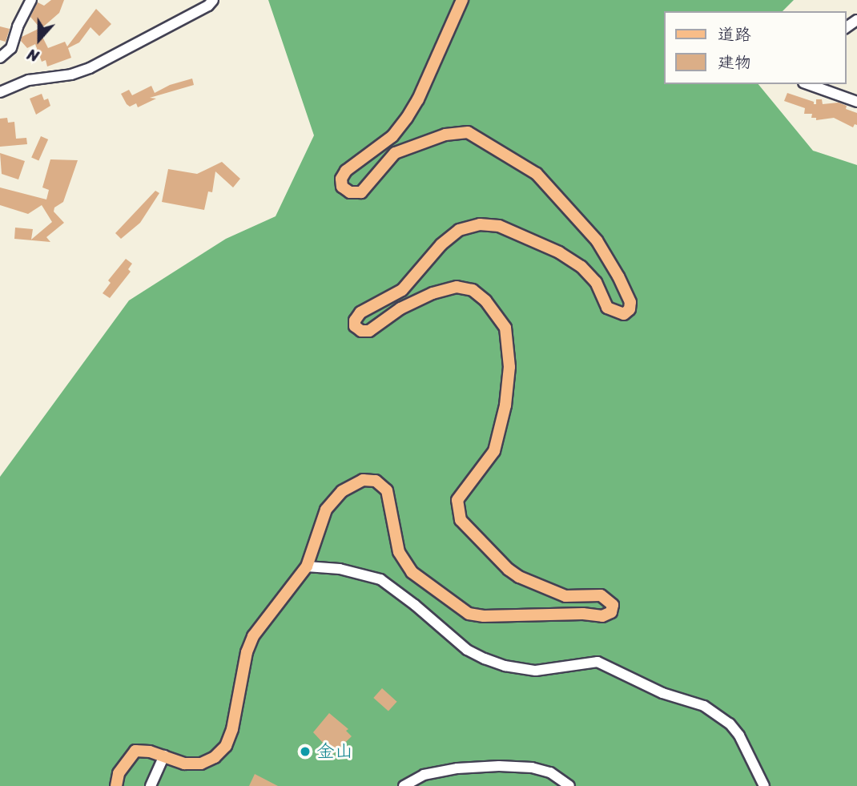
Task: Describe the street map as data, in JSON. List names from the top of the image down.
{
  "places": ["金山"],
  "legend": ["道路", "建物"],
  "north": "bottom"
}
